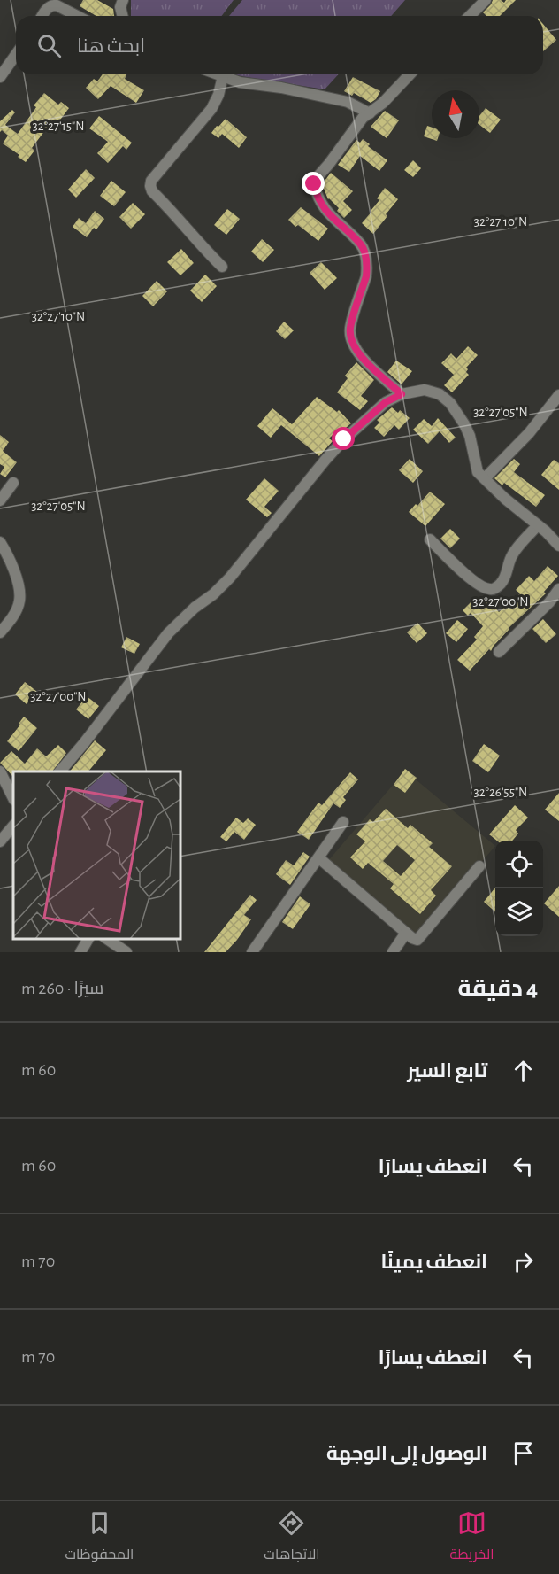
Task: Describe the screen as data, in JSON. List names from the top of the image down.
{
  "north": "top",
  "page": {
    "search": "ابحث هنا",
    "heading": ["4 دقيقة", "سيرًا · 260 m"],
    "list": [
      ["تابع السير", "60 m"],
      ["انعطف يسارًا", "60 m"],
      ["انعطف يمينًا", "70 m"],
      ["انعطف يسارًا", "70 m"],
      "الوصول إلى الوجهة"
    ],
    "nav": ["الخريطة", "الاتجاهات", "المحفوظات"]
  },
  "coordinates": [
    "32°27'15\"N",
    "32°27'10\"N",
    "32°27'05\"N",
    "32°27'00\"N",
    "32°26'55\"N"
  ]
}
